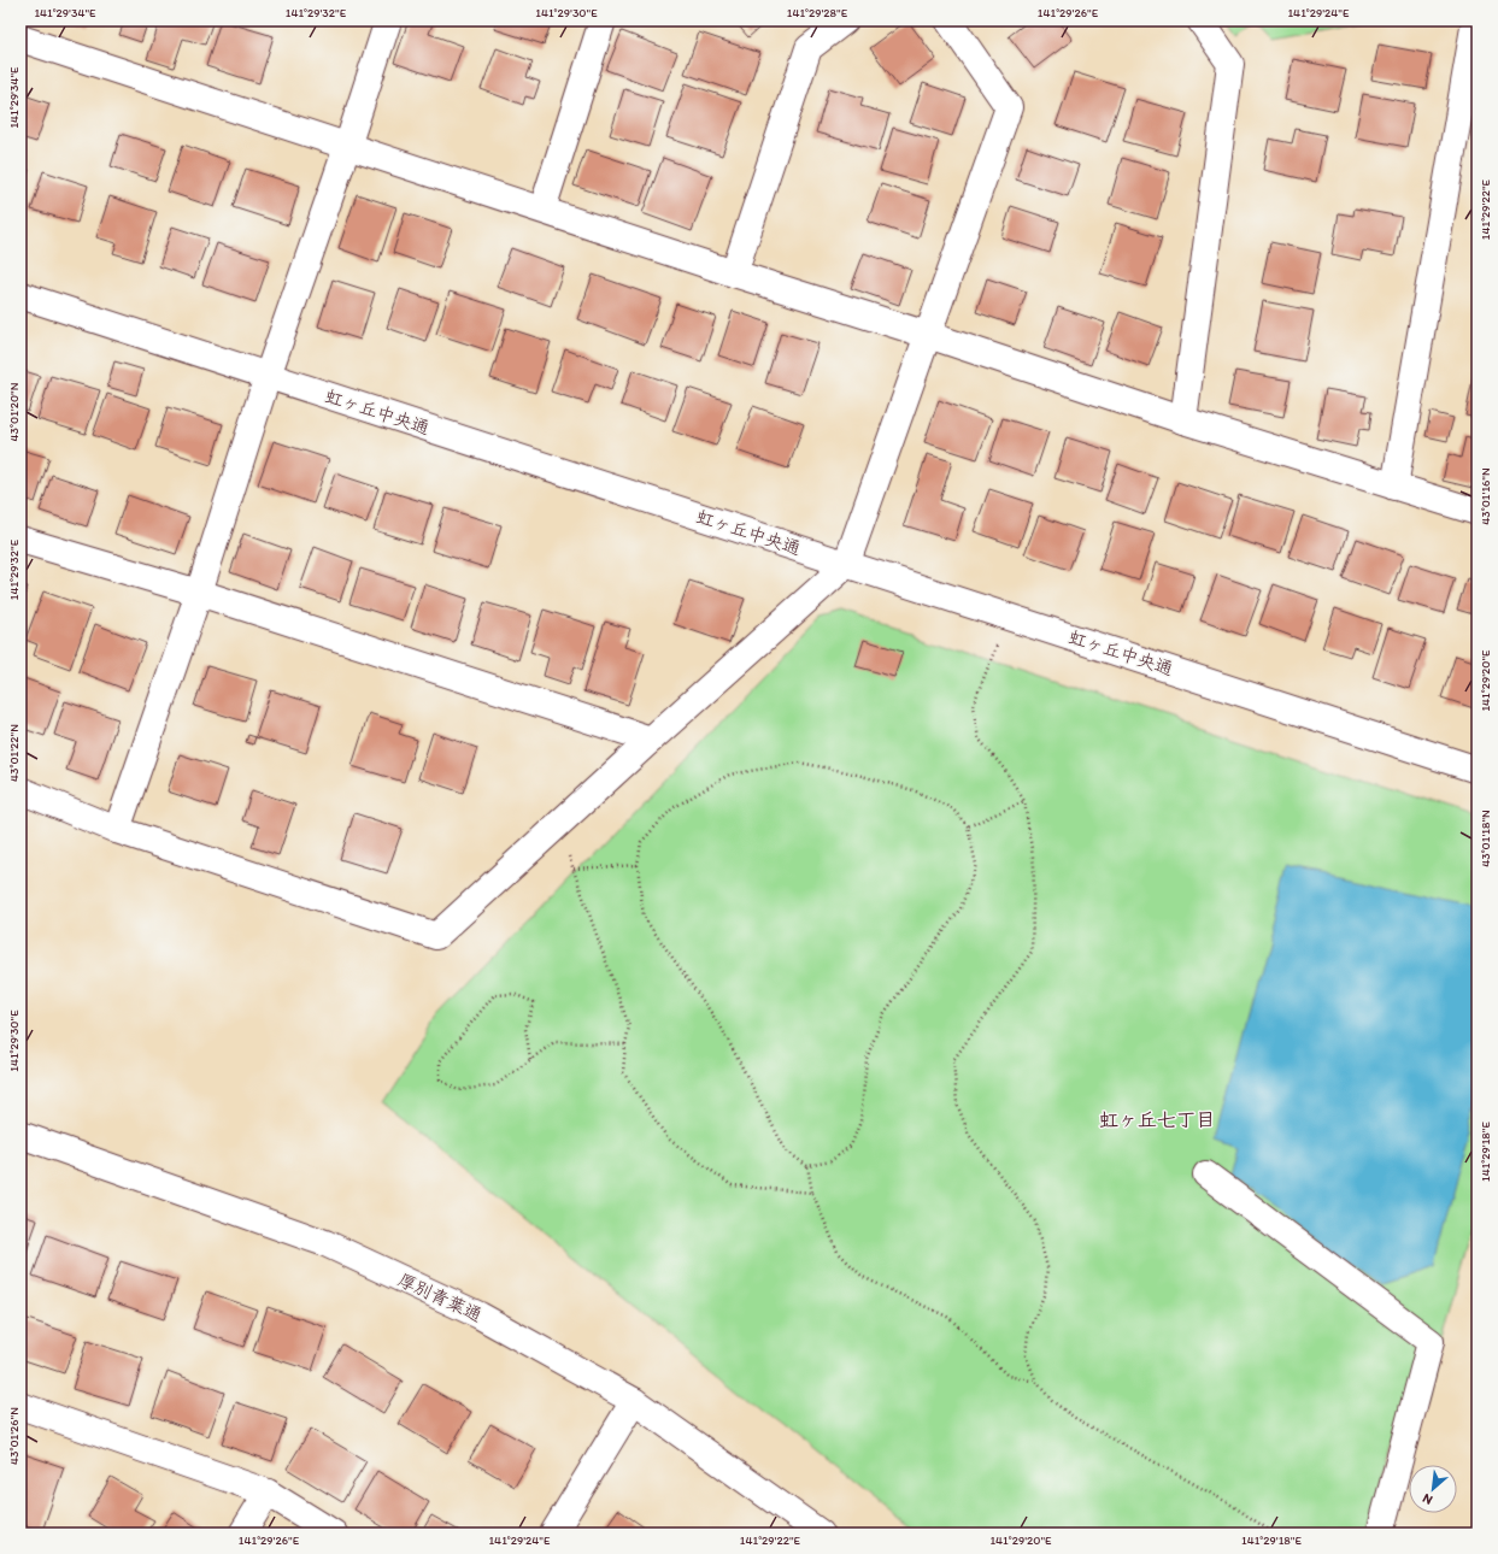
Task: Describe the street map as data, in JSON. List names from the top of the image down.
{
  "streets": {
    "street": ["虹ヶ丘中央通", "厚別青葉通"]
  },
  "districts": ["虹ヶ丘七丁目"],
  "north": "bottom left",
  "coordinates": [
    "141°29'34\"E",
    "141°29'32\"E",
    "141°29'30\"E",
    "141°29'28\"E",
    "141°29'26\"E",
    "141°29'24\"E",
    "141°29'22\"E",
    "43°01'20\"N",
    "43°01'16\"N",
    "141°29'20\"E",
    "43°01'22\"N",
    "43°01'18\"N",
    "141°29'18\"E",
    "43°01'26\"N"
  ]
}
